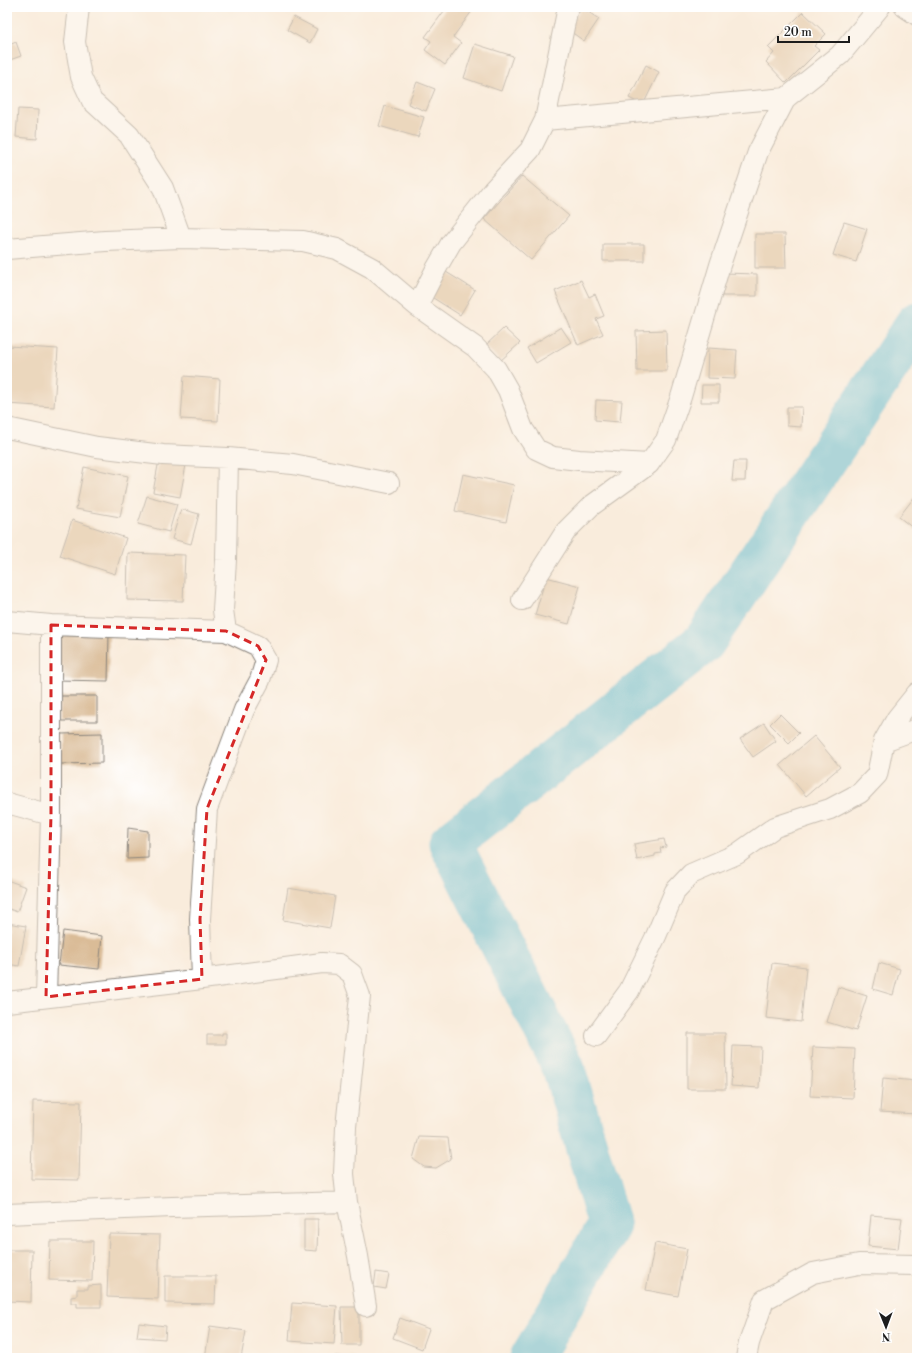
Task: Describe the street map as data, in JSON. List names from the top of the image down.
{
  "scale_bar": "20 m",
  "north": "bottom"
}
